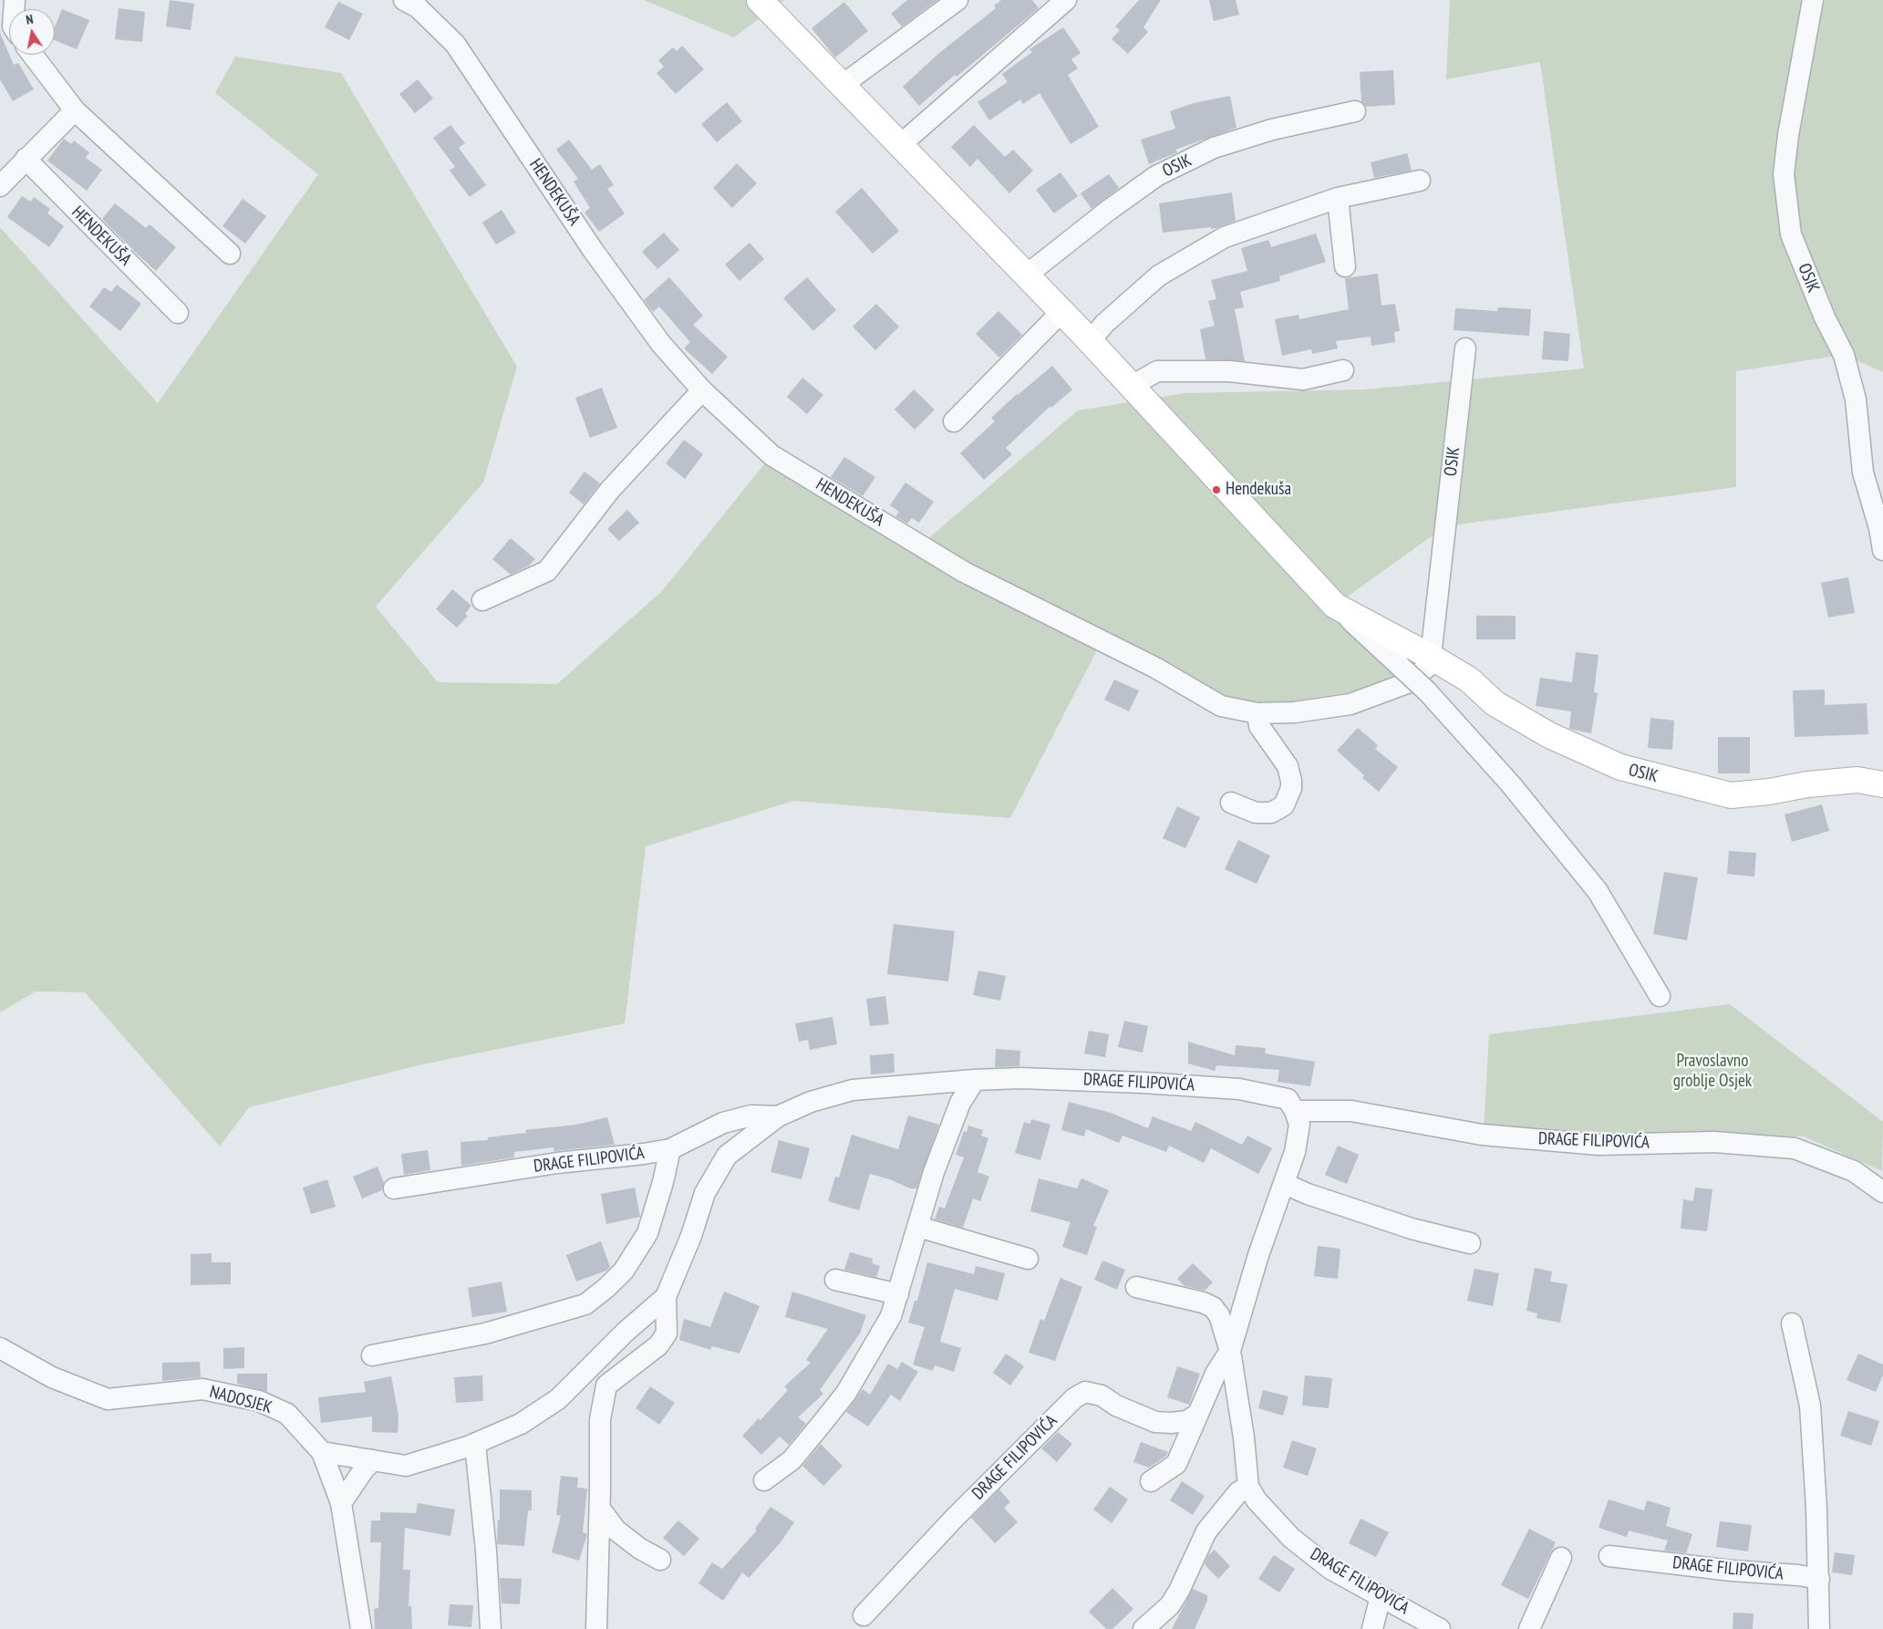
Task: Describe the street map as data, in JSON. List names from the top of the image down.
{
  "streets": {
    "main road": ["OSIK"],
    "street": ["HENDEKUŠA", "DRAGE FILIPOVIĆA", "NADOSJEK"]
  },
  "crossings": [
    ["OSIK", "HENDEKUŠA"],
    ["DRAGE FILIPOVIĆA", "NADOSJEK"]
  ],
  "parks": ["Pravoslavno groblje Osjek"],
  "places": ["Hendekuša"],
  "north": "top"
}
